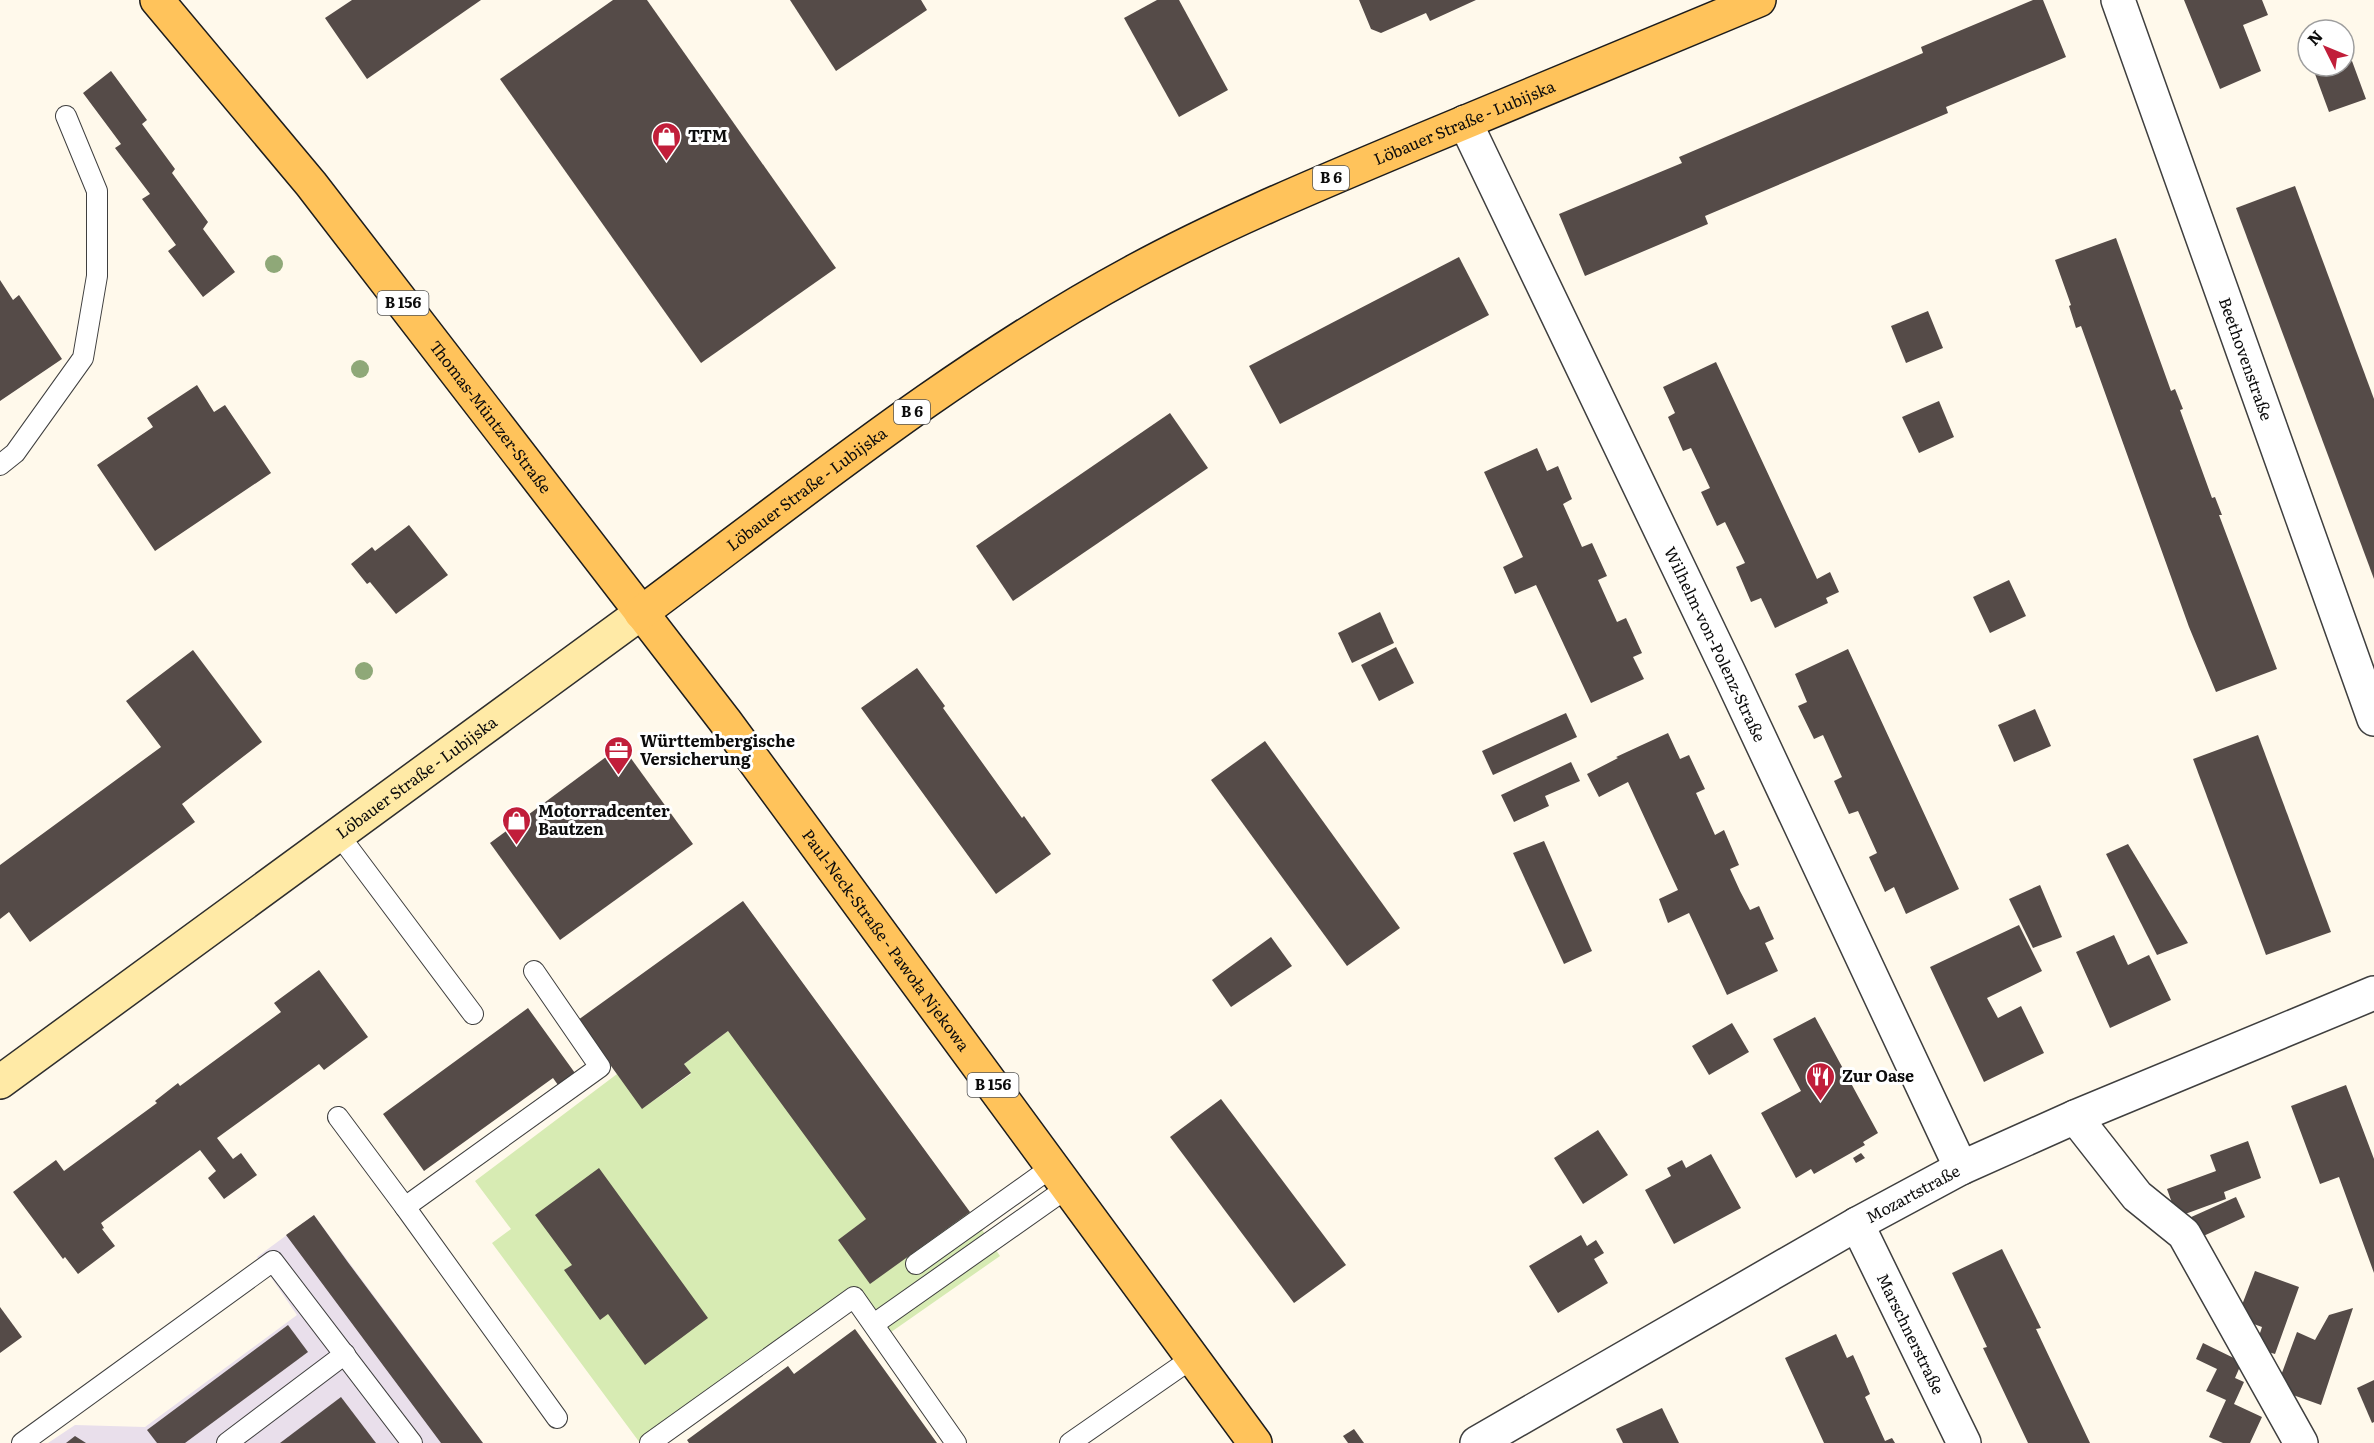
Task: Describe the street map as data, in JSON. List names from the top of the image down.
{
  "streets": {
    "main road": [
      "Löbauer Straße - Lubijska",
      "B 6",
      "B 156",
      "Thomas-Müntzer-Straße",
      "Paul-Neck-Straße - Pawoła Njekowa"
    ],
    "street": [
      "Beethovenstraße",
      "Wilhelm-von-Polenz-Straße",
      "Mozartstraße",
      "Marschnerstraße"
    ]
  },
  "crossings": [
    ["Löbauer Straße - Lubijska", "Thomas-Müntzer-Straße"],
    ["Löbauer Straße - Lubijska", "Wilhelm-von-Polenz-Straße"],
    ["Löbauer Straße - Lubijska", "Paul-Neck-Straße - Pawoła Njekowa"],
    ["Thomas-Müntzer-Straße", "Paul-Neck-Straße - Pawoła Njekowa"],
    ["Wilhelm-von-Polenz-Straße", "Mozartstraße"],
    ["Mozartstraße", "Marschnerstraße"]
  ],
  "places": {
    "shop": ["TTM", "Motorradcenter Bautzen"],
    "office": ["Württembergische Versicherung"],
    "restaurant": ["Zur Oase"]
  },
  "north": "top left"
}
